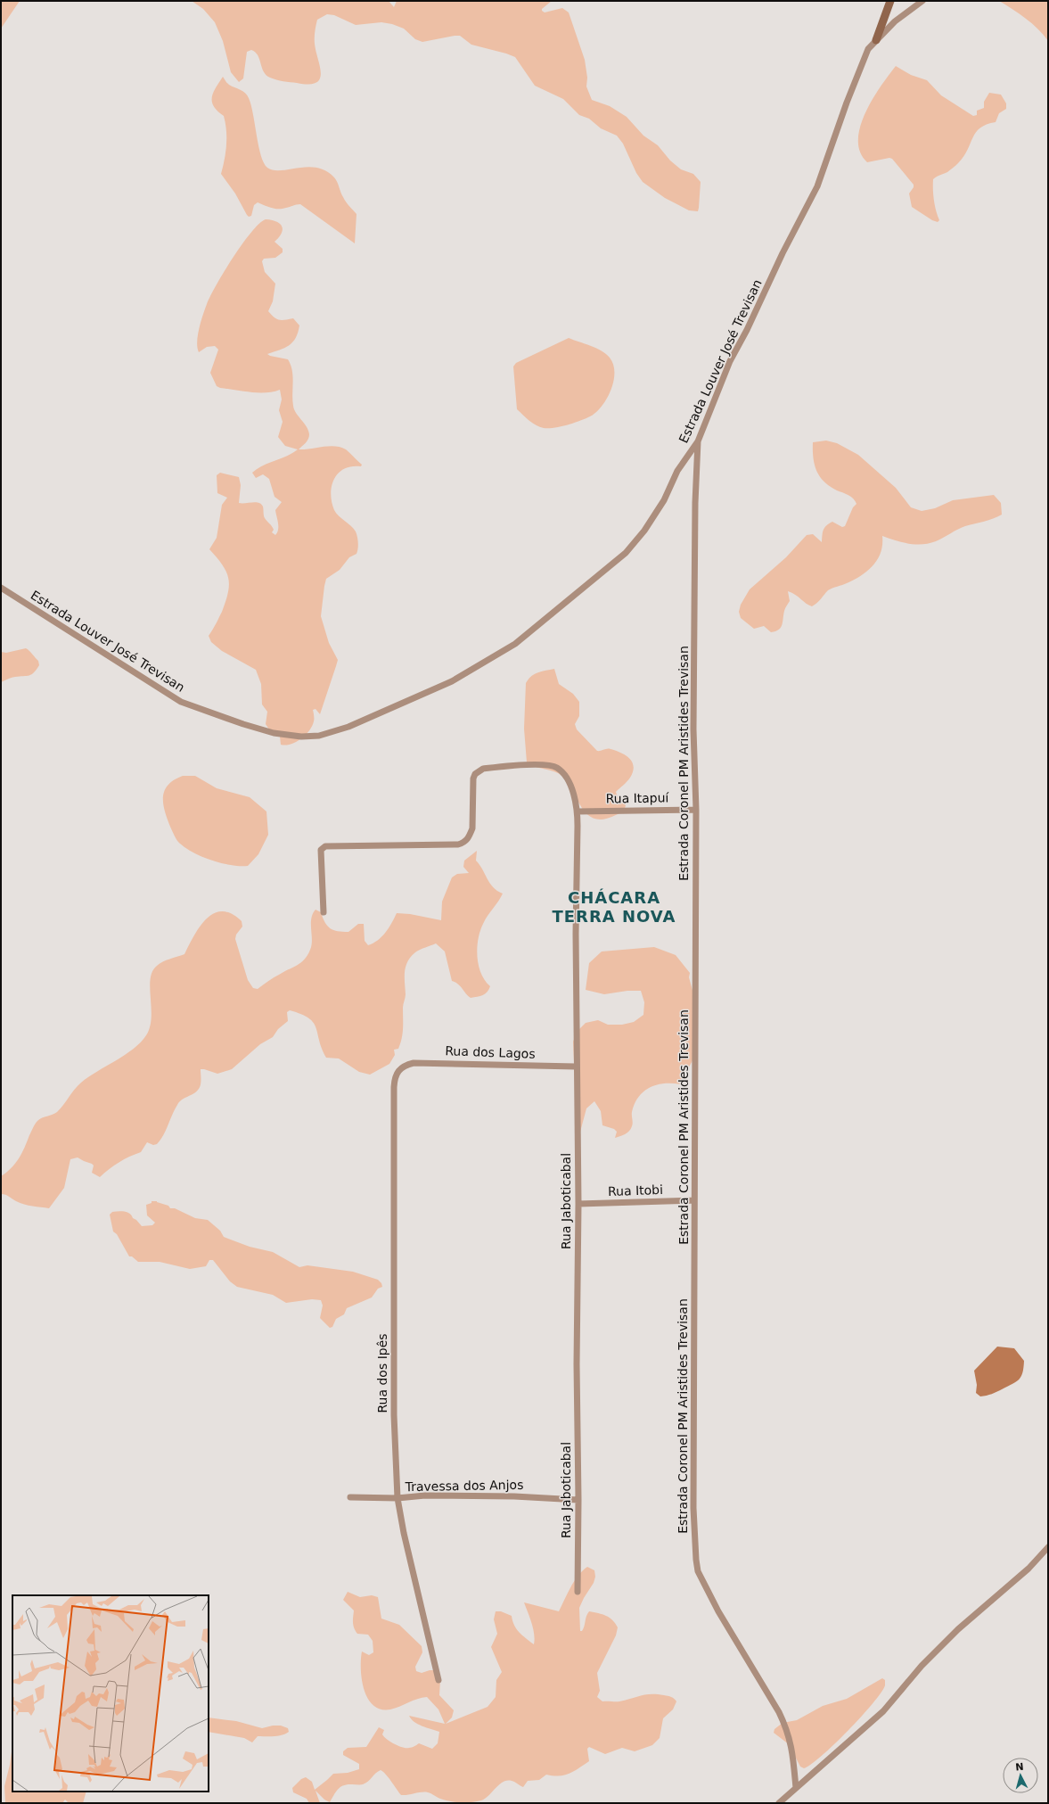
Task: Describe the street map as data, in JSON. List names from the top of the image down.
{
  "streets": {
    "street": [
      "Estrada Louver José Trevisan",
      "Estrada Coronel PM Aristides Trevisan",
      "Rua Itapuí",
      "Rua dos Lagos",
      "Rua Itobi",
      "Rua Jaboticabal",
      "Rua dos Ipês",
      "Travessa dos Anjos"
    ]
  },
  "crossings": [
    ["Estrada Louver José Trevisan", "Estrada Coronel PM Aristides Trevisan"],
    ["Estrada Coronel PM Aristides Trevisan", "Rua Itapuí"],
    ["Estrada Coronel PM Aristides Trevisan", "Rua Itobi"],
    ["Rua Itapuí", "Rua Jaboticabal"],
    ["Rua dos Lagos", "Rua Jaboticabal"],
    ["Rua dos Lagos", "Rua dos Ipês"],
    ["Rua Itobi", "Rua Jaboticabal"],
    ["Rua Jaboticabal", "Travessa dos Anjos"],
    ["Rua dos Ipês", "Travessa dos Anjos"]
  ],
  "districts": ["CHÁCARA TERRA NOVA"],
  "north": "top"
}
